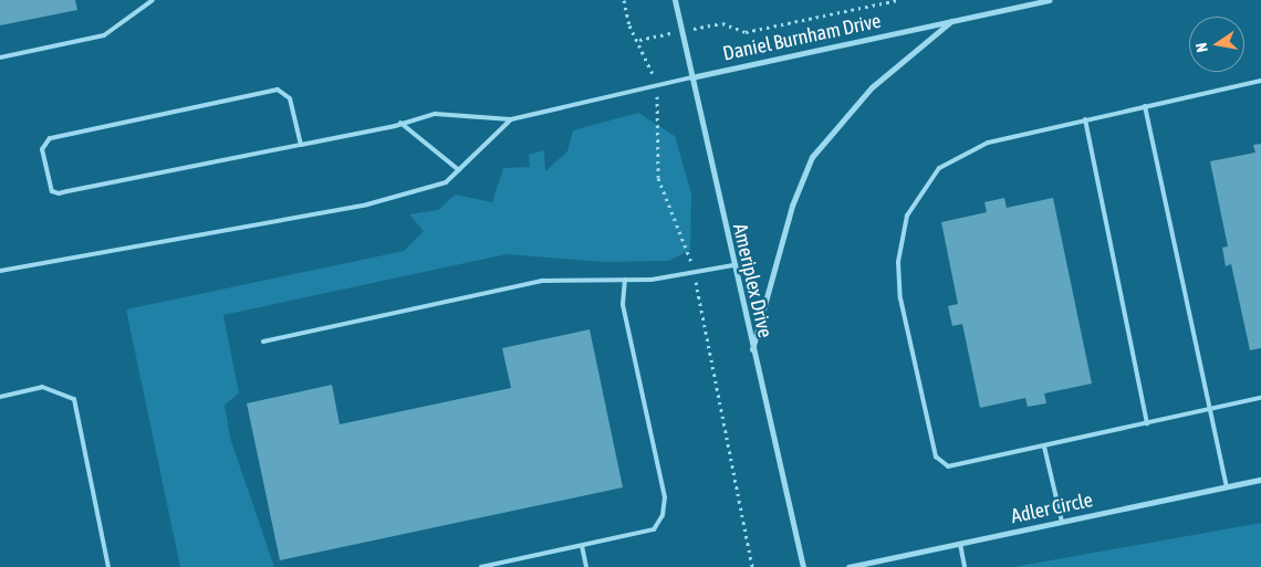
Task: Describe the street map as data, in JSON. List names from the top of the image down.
{
  "streets": {
    "street": ["Daniel Burnham Drive", "Ameriplex Drive", "Adler Circle"]
  },
  "crossings": [
    ["Daniel Burnham Drive", "Ameriplex Drive"]
  ],
  "north": "left"
}
